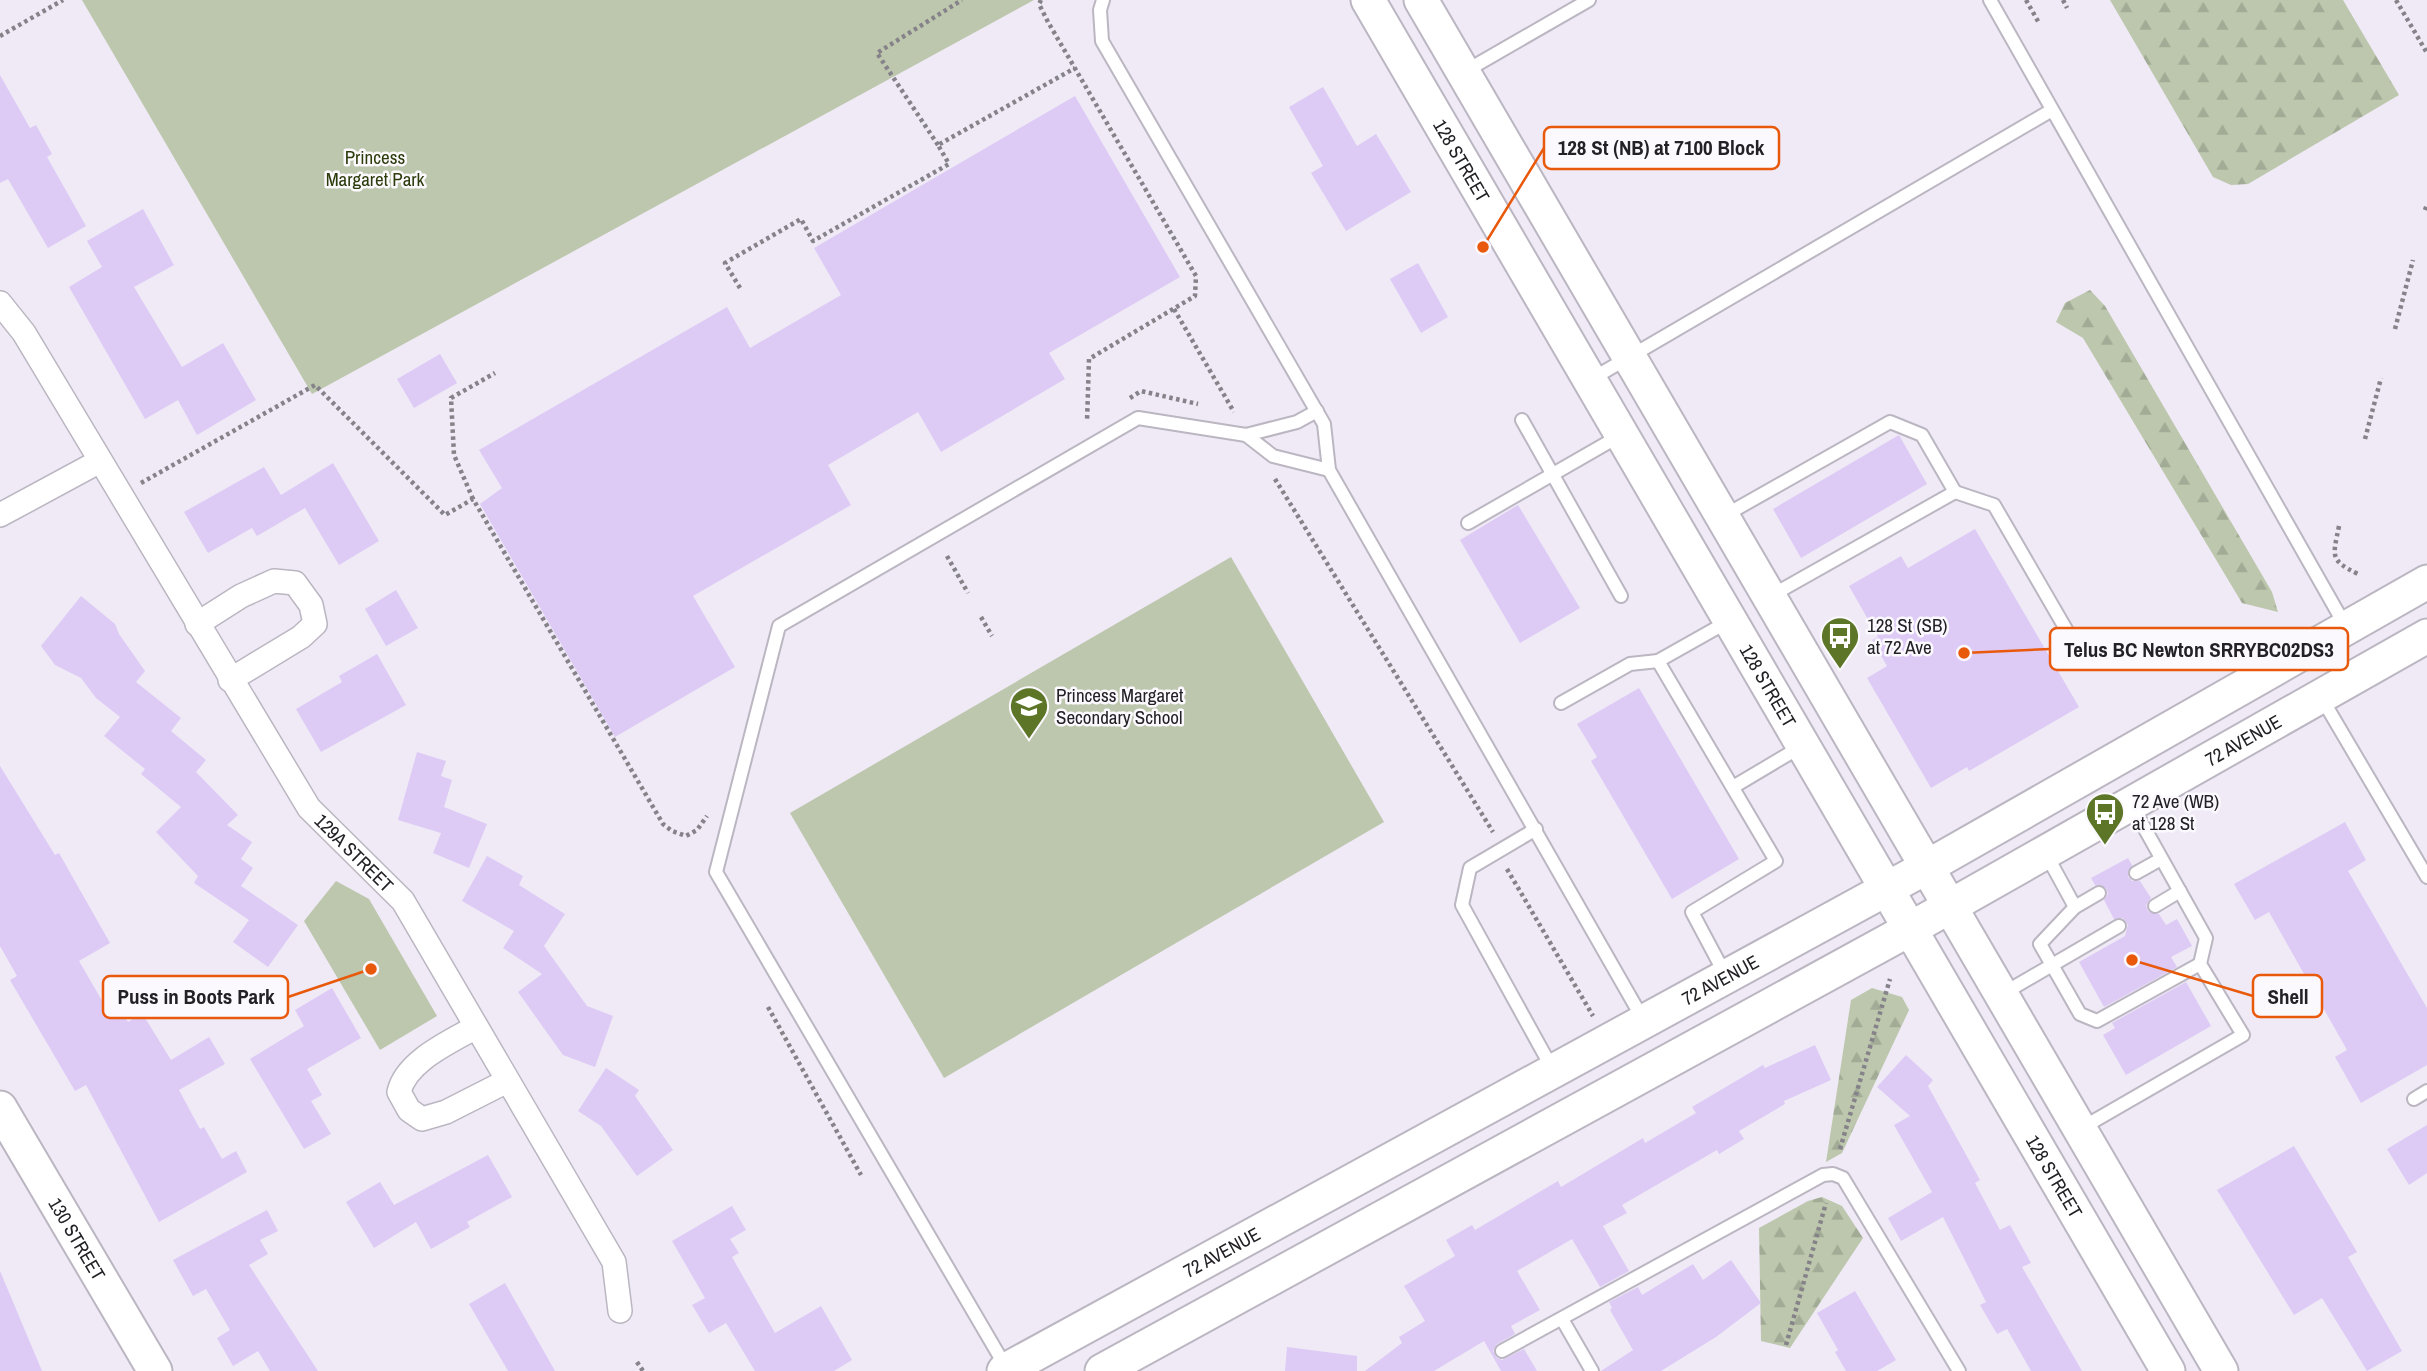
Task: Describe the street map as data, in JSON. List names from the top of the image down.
{
  "streets": {
    "main road": ["128 STREET", "72 AVENUE", "130 STREET"],
    "street": ["129A STREET"]
  },
  "crossings": [
    ["128 STREET", "72 AVENUE"]
  ],
  "parks": ["Princess Margaret Park"],
  "places": {
    "other": [
      "128 St (NB) at 7100 Block",
      "Telus BC Newton SRRYBC02DS3",
      "Shell",
      "Puss in Boots Park"
    ],
    "bus stop": ["128 St (SB) at 72 Ave", "72 Ave (WB) at 128 St"],
    "school or university": ["Princess Margaret Secondary School"]
  }
}
